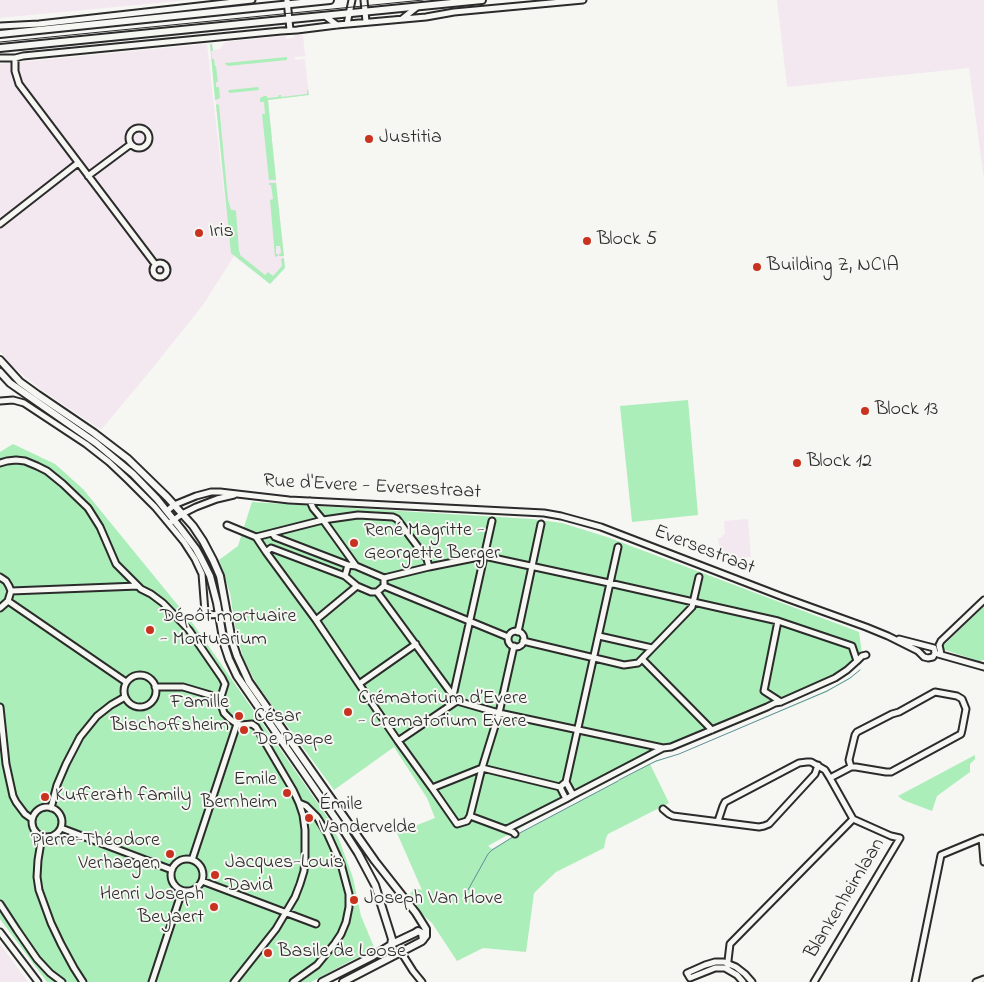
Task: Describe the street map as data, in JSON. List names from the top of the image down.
{
  "streets": {
    "street": ["Rue d'Evere - Eversestraat", "Eversestraat", "Blankenheimlaan"]
  },
  "crossings": [
    ["Rue d'Evere - Eversestraat", "Eversestraat"]
  ],
  "places": [
    "Justitia",
    "Iris",
    "Block 5",
    "Building Z, NCIA",
    "Block 13",
    "Block 12",
    "René Magritte - Georgette Berger",
    "Dépôt mortuaire - Mortuarium",
    "Crématorium d’Evere - Crematorium Evere",
    "Famille Bischoffsheim",
    "César De Paepe",
    "Emile Bernheim",
    "Kufferath family",
    "Émile Vandervelde",
    "Pierre-Théodore Verhaegen",
    "Jacques-Louis David",
    "Joseph Van Hove",
    "Henri Joseph Beyaert",
    "Basile de Loose"
  ]
}
